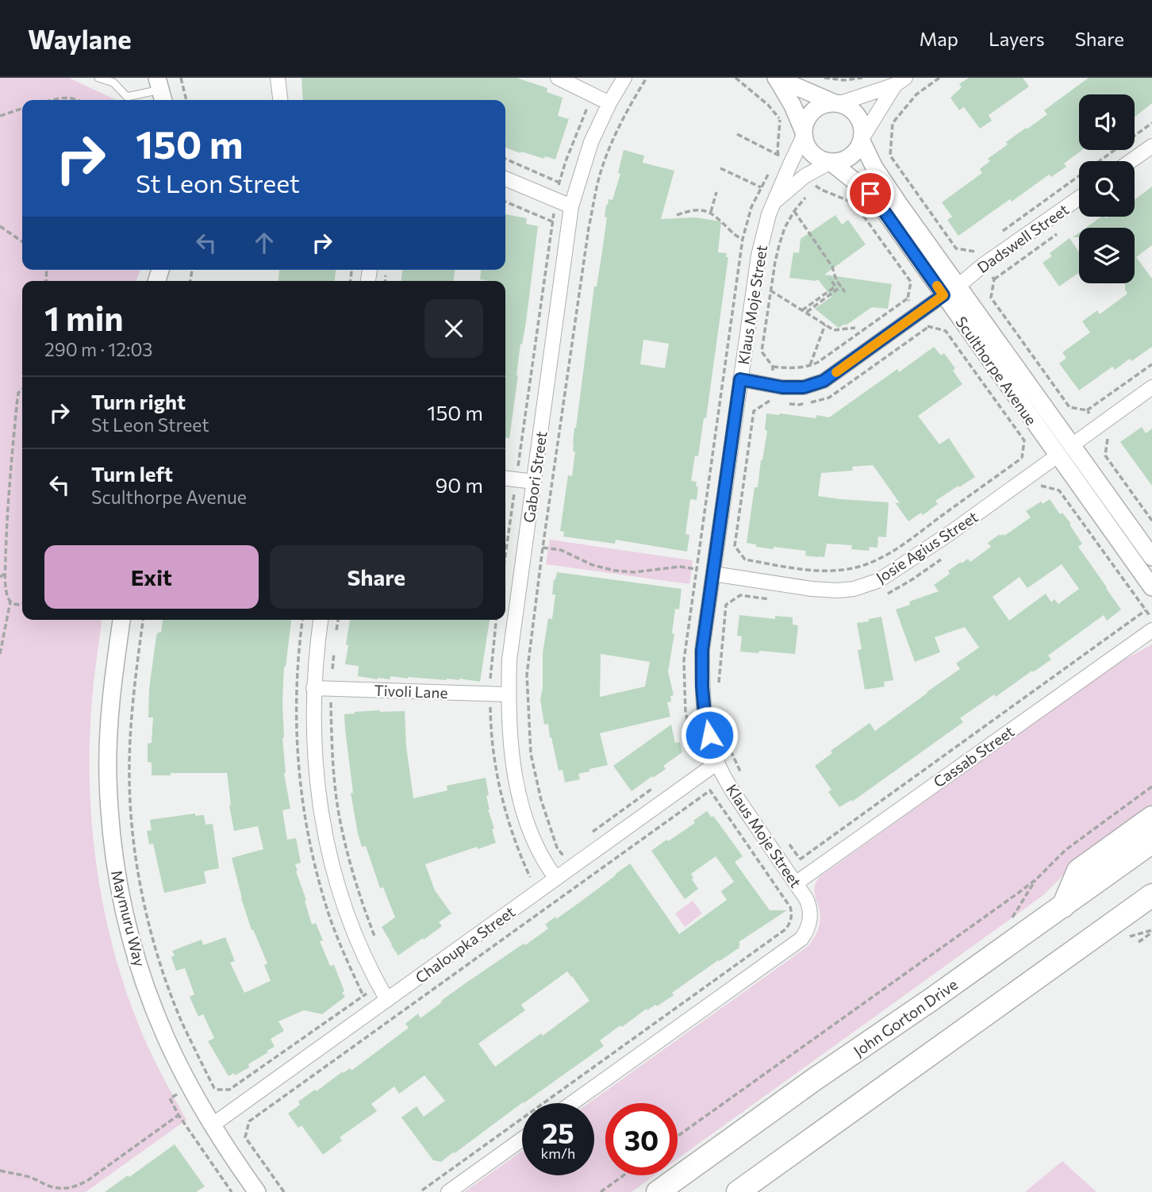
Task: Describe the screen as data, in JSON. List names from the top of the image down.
{
  "streets": {
    "main road": ["John Gorton Drive"],
    "street": [
      "Dadswell Street",
      "Klaus Moje Street",
      "Sculthorpe Avenue",
      "Gabori Street",
      "Josie Agius Street",
      "Tivoli Lane",
      "Cassab Street",
      "Maymuru Way",
      "Chaloupka Street"
    ]
  },
  "crossings": [
    ["Dadswell Street", "Klaus Moje Street"],
    ["Dadswell Street", "Sculthorpe Avenue"],
    ["Klaus Moje Street", "Sculthorpe Avenue"],
    ["Klaus Moje Street", "Josie Agius Street"],
    ["Klaus Moje Street", "Cassab Street"],
    ["Klaus Moje Street", "Chaloupka Street"],
    ["Sculthorpe Avenue", "Josie Agius Street"],
    ["Gabori Street", "Tivoli Lane"],
    ["Gabori Street", "Chaloupka Street"],
    ["Maymuru Way", "Chaloupka Street"]
  ],
  "page": {
    "header": "Waylane",
    "nav": ["Map", "Layers", "Share"],
    "turn": ["150 m", "St Leon Street"],
    "heading": ["1 min", "290 m · 12:03"],
    "list": [
      {
        "name": "Turn right",
        "note": "St Leon Street",
        "value": "150 m"
      },
      {
        "name": "Turn left",
        "note": "Sculthorpe Avenue",
        "value": "90 m"
      }
    ],
    "buttons": ["Exit", "Share"],
    "speed": "25 km/h",
    "limit": "30"
  }
}
